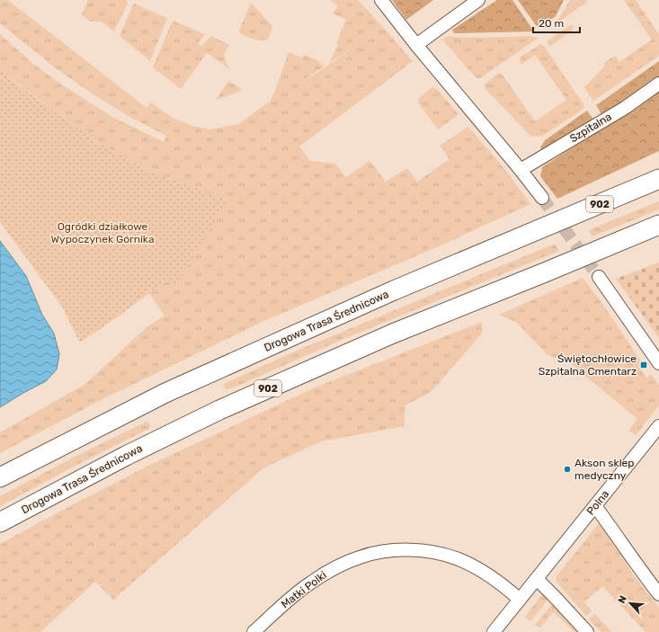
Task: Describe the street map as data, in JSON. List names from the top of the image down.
{
  "streets": {
    "main road": ["902", "Drogowa Trasa Średnicowa"],
    "street": ["Szpitalna", "Polna", "Matki Polki"]
  },
  "crossings": [
    ["Polna", "Matki Polki"]
  ],
  "parks": ["Ogródki działkowe Wypoczynek Górnika"],
  "places": {
    "transit": ["Świętochłowice Szpitalna Cmentarz"],
    "other": ["Akson sklep medyczny"]
  },
  "scale_bar": "20 m",
  "north": "top left"
}
